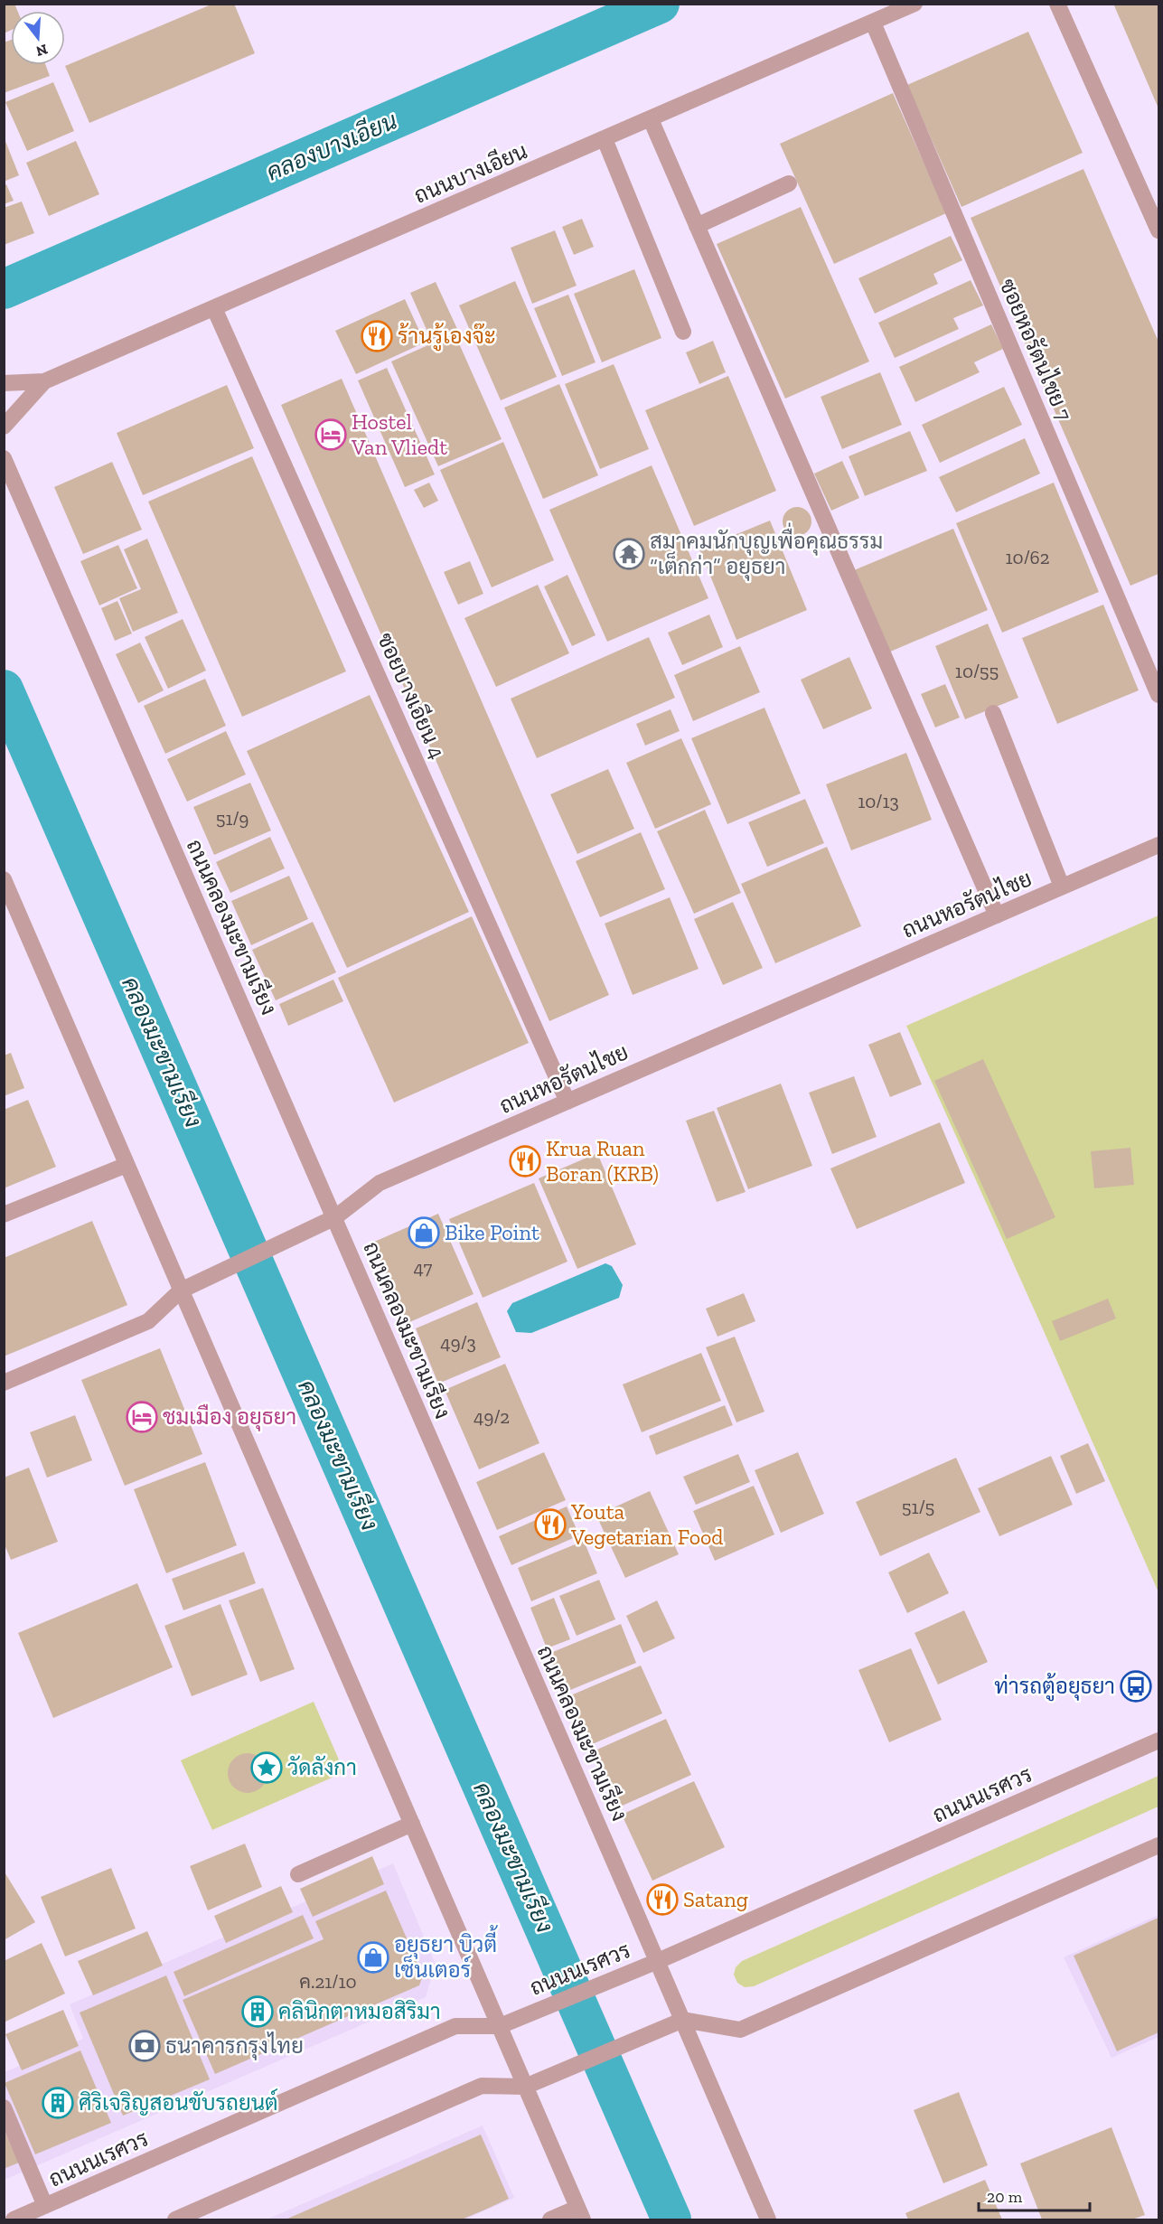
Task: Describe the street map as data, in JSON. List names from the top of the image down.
{
  "streets": {
    "street": [
      "ถนนบางเอียน",
      "ซอยหอรัตนไชย 7",
      "ซอยบางเอียน 4",
      "ถนนหอรัตนไชย",
      "ถนนคลองมะขามเรียง",
      "ถนนนเรศวร"
    ]
  },
  "crossings": [
    ["ถนนบางเอียน", "ซอยหอรัตนไชย 7"],
    ["ถนนบางเอียน", "ซอยบางเอียน 4"],
    ["ซอยบางเอียน 4", "ถนนหอรัตนไชย"],
    ["ถนนหอรัตนไชย", "ถนนคลองมะขามเรียง"],
    ["ถนนคลองมะขามเรียง", "ถนนนเรศวร"]
  ],
  "water": ["คลองบางเอียน", "คลองมะขามเรียง"],
  "places": {
    "restaurant": [
      "ร้านรู้เองจ๊ะ",
      "Krua Ruan Boran (KRB)",
      "Youta Vegetarian Food",
      "Satang"
    ],
    "hotel": ["Hostel Van Vliedt", "ชมเมือง อยุธยา"],
    "temple": ["สมาคมนักบุญเพื่อคุณธรรม “เต็กก่า” อยุธยา"],
    "shop": ["Bike Point", "อยุธยา บิวตี้ เซ็นเตอร์"],
    "bus stop": ["ท่ารถตู้อยุธยา"],
    "place": ["วัดลังกา"],
    "building": ["คลินิกตาหมอสิริมา", "ศิริเจริญสอนขับรถยนต์"],
    "bank": ["ธนาคารกรุงไทย"]
  },
  "house_numbers": [
    "10/62",
    "10/55",
    "10/13",
    "51/9",
    "47",
    "49/3",
    "49/2",
    "51/5",
    "ค.21/10"
  ],
  "scale_bar": "20 m",
  "north": "bottom"
}
